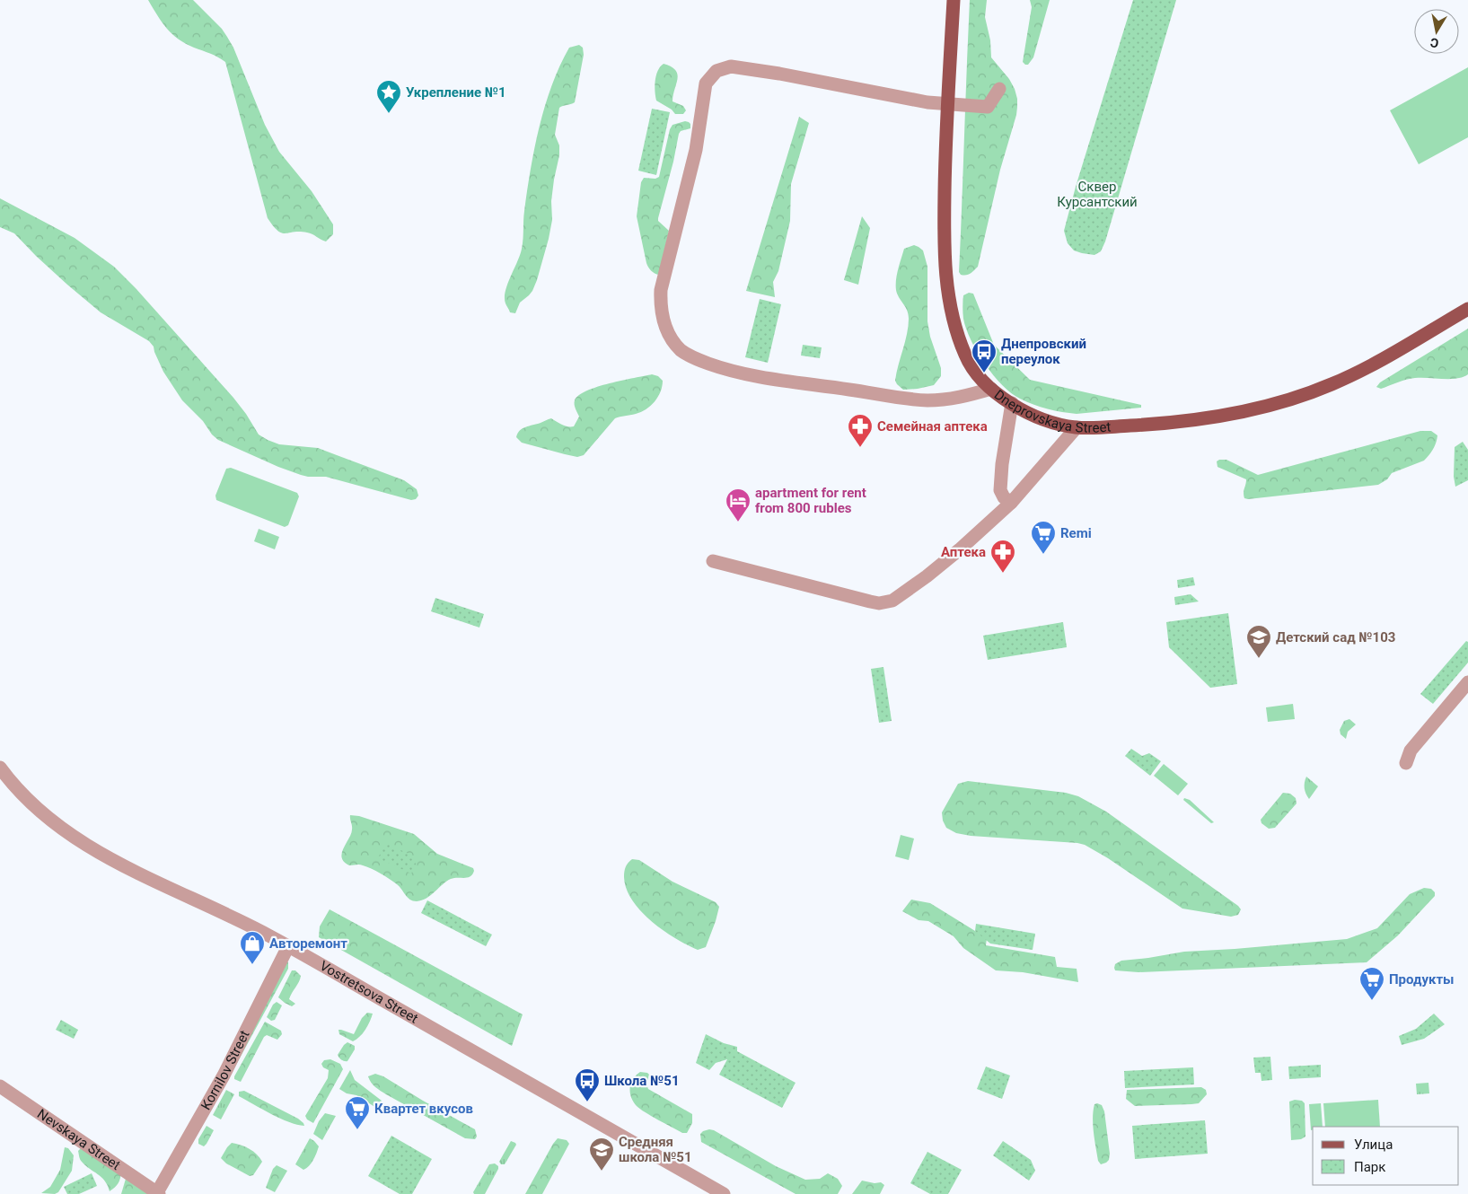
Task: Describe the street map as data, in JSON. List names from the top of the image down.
{
  "streets": {
    "main road": ["Dneprovskaya Street"],
    "street": ["Vostretsova Street", "Kornilov Street", "Nevskaya Street"]
  },
  "crossings": [
    ["Vostretsova Street", "Kornilov Street"],
    ["Kornilov Street", "Nevskaya Street"]
  ],
  "parks": ["Сквер Курсантский"],
  "places": {
    "place": ["Укрепление №1"],
    "bus stop": ["Днепровский переулок", "Школа №51"],
    "pharmacy": ["Семейная аптека", "Аптека"],
    "hotel": ["apartment for rent from 800 rubles"],
    "supermarket": ["Remi", "Продукты", "Квартет вкусов"],
    "school or university": ["Детский сад №103", "Средняя школа №51"],
    "shop": ["Авторемонт"]
  },
  "legend": ["Улица", "Парк"],
  "north": "bottom"
}
